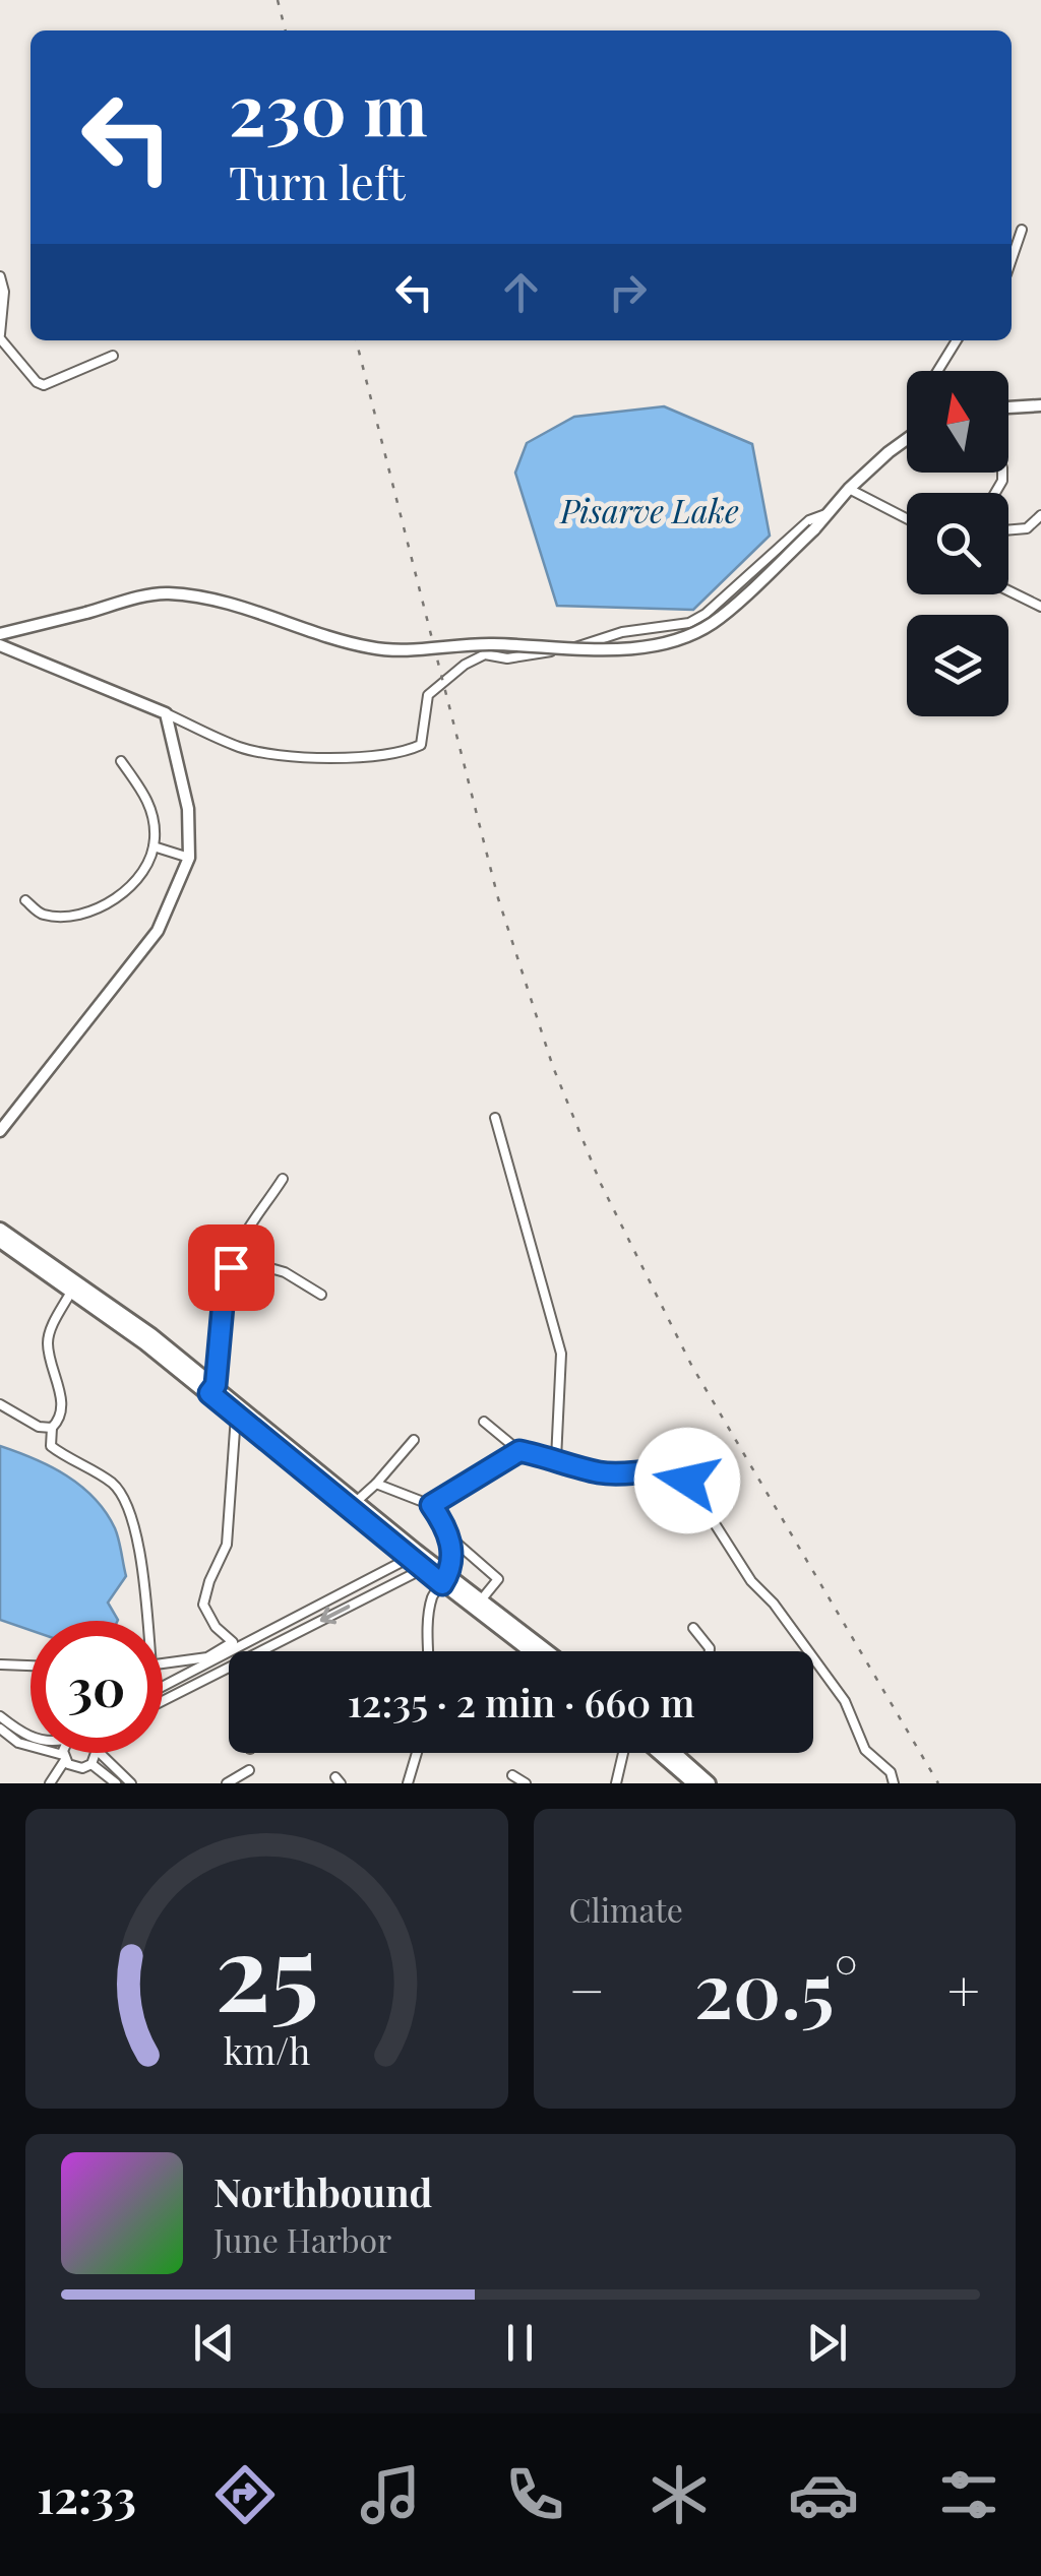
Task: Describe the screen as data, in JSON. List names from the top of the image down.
{
  "water": ["Pisarve Lake"],
  "north": "top",
  "page": {
    "turn": ["230 m", "Turn left"],
    "limit": "30",
    "trip": "12:35 · 2 min · 660 m",
    "tile": "Climate",
    "heat": ["−", "20.5°", "+"],
    "song": ["Northbound", "June Harbor"],
    "tabs": "12:33",
    "gauge": ["25", "km/h"]
  }
}
